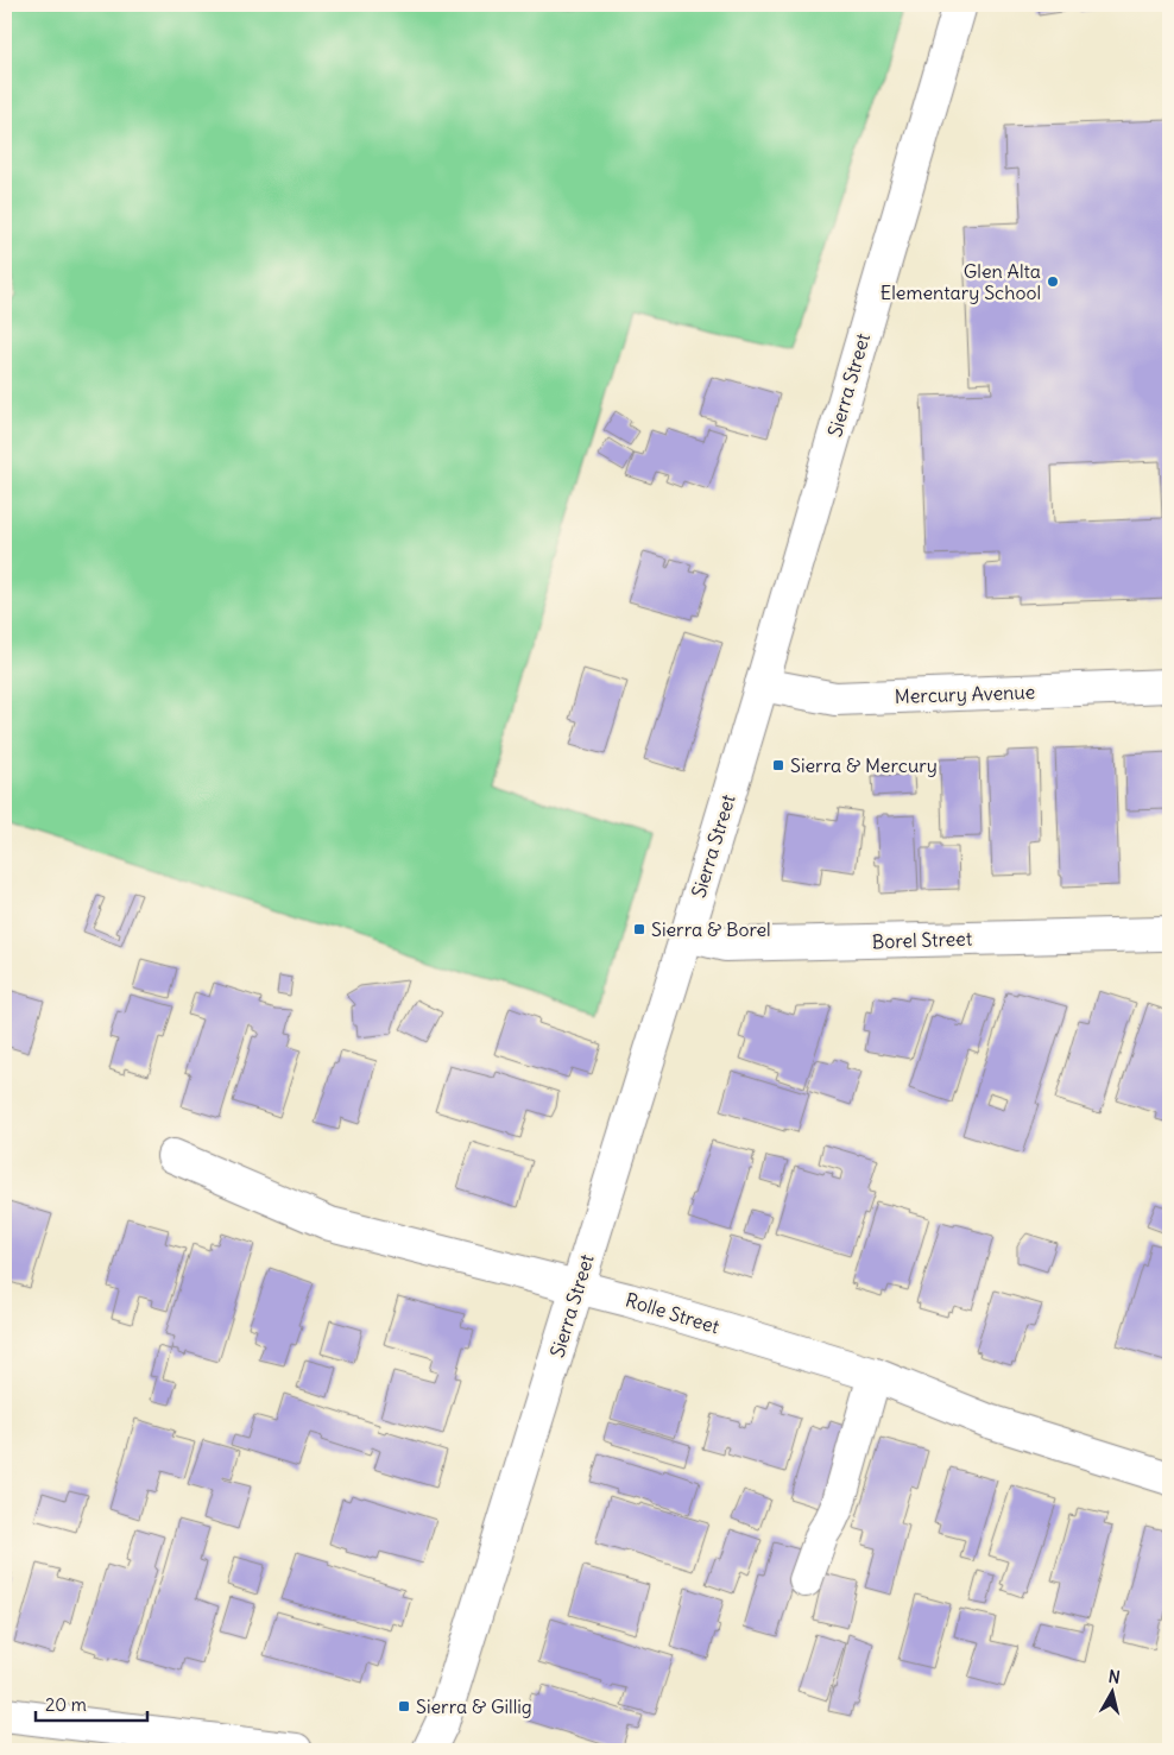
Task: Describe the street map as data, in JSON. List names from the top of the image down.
{
  "streets": {
    "street": [
      "Sierra Street",
      "Mercury Avenue",
      "Borel Street",
      "Rolle Street"
    ]
  },
  "crossings": [
    ["Sierra Street", "Mercury Avenue"],
    ["Sierra Street", "Borel Street"],
    ["Sierra Street", "Rolle Street"]
  ],
  "places": {
    "other": ["Glen Alta Elementary School"],
    "transit": ["Sierra & Mercury", "Sierra & Borel", "Sierra & Gillig"]
  },
  "scale_bar": "20 m",
  "north": "top"
}
